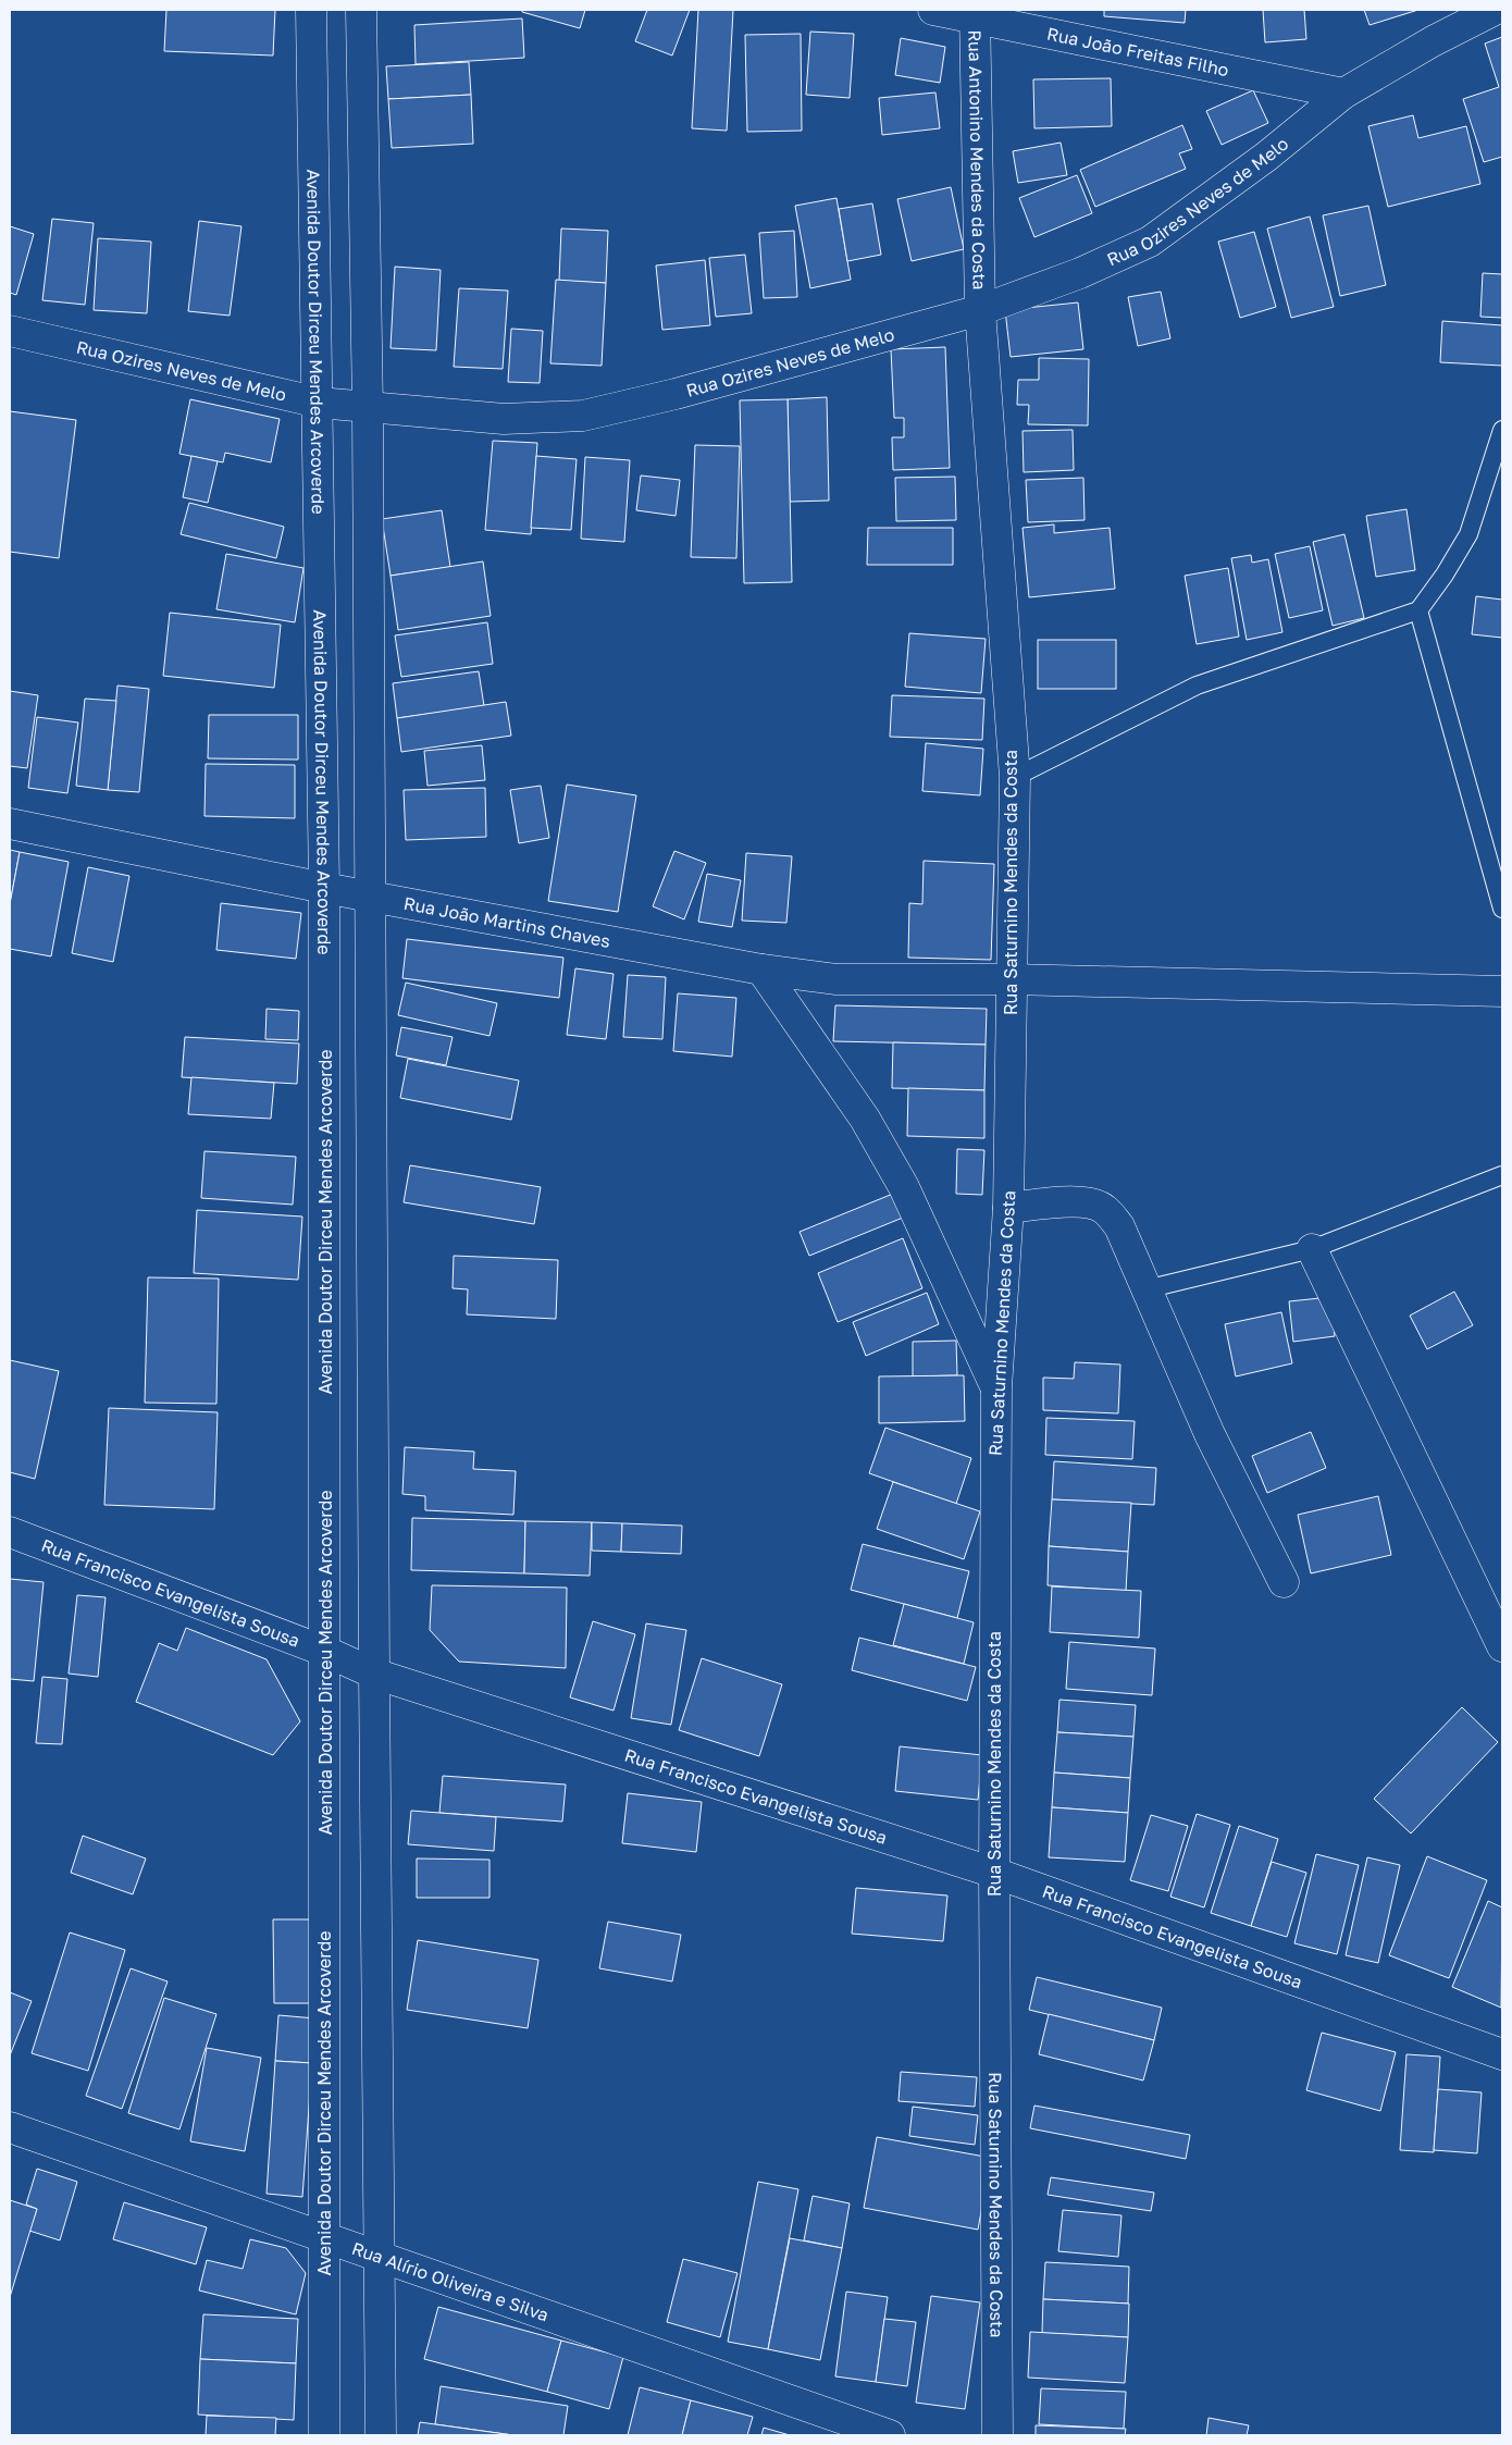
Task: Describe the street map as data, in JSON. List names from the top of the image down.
{
  "streets": {
    "street": [
      "Rua João Freitas Filho",
      "Rua Antonino Mendes da Costa",
      "Rua Ozires Neves de Melo",
      "Avenida Doutor Dirceu Mendes Arcoverde",
      "Rua Saturnino Mendes da Costa",
      "Rua João Martins Chaves",
      "Rua Francisco Evangelista Sousa",
      "Rua Alírio Oliveira e Silva"
    ]
  },
  "crossings": [
    ["Rua João Freitas Filho", "Rua Antonino Mendes da Costa"],
    ["Rua João Freitas Filho", "Rua Ozires Neves de Melo"],
    ["Rua Antonino Mendes da Costa", "Rua Ozires Neves de Melo"],
    ["Rua Antonino Mendes da Costa", "Rua Saturnino Mendes da Costa"],
    ["Rua Ozires Neves de Melo", "Avenida Doutor Dirceu Mendes Arcoverde"],
    ["Rua Ozires Neves de Melo", "Rua Saturnino Mendes da Costa"],
    ["Avenida Doutor Dirceu Mendes Arcoverde", "Rua João Martins Chaves"],
    ["Avenida Doutor Dirceu Mendes Arcoverde", "Rua Francisco Evangelista Sousa"],
    ["Avenida Doutor Dirceu Mendes Arcoverde", "Rua Alírio Oliveira e Silva"],
    ["Rua Saturnino Mendes da Costa", "Rua João Martins Chaves"],
    ["Rua Saturnino Mendes da Costa", "Rua Francisco Evangelista Sousa"]
  ]
}
